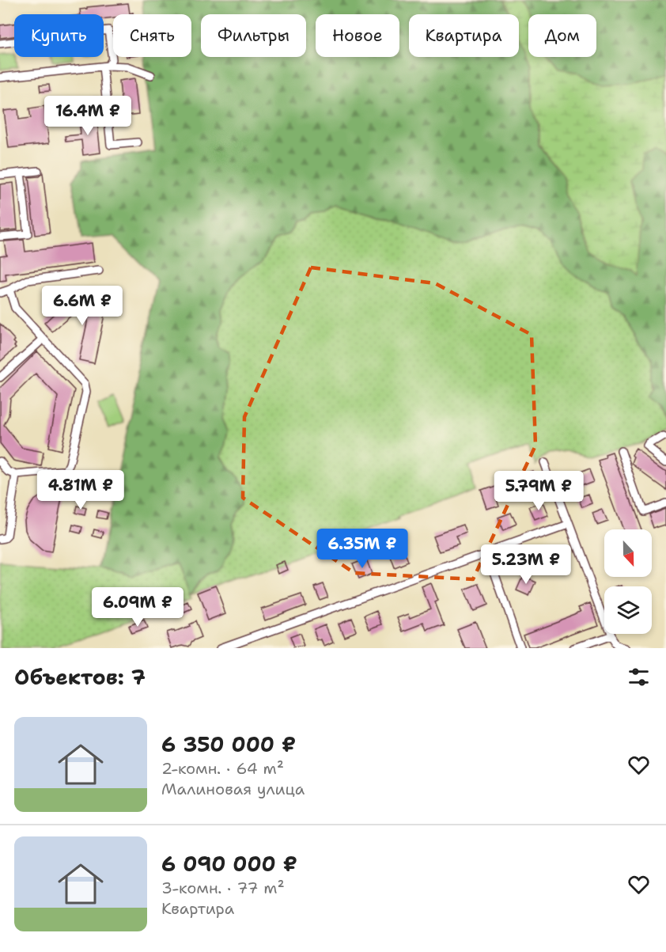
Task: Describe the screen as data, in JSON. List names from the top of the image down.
{
  "north": "bottom",
  "page": {
    "chip": [
      "Купить",
      "Снять",
      "Фильтры",
      "Новое",
      "Квартира",
      "Дом"
    ],
    "price": [
      "16.4M ₽",
      "6.6M ₽",
      "4.81M ₽",
      "5.79M ₽",
      "6.35M ₽",
      "5.23M ₽",
      "6.09M ₽"
    ],
    "heading": "Объектов: 7",
    "list": [
      {
        "name": "6 350 000 ₽",
        "note": "2-комн. · 64 m² · Малиновая улица"
      },
      {
        "name": "6 090 000 ₽",
        "note": "3-комн. · 77 m² · Квартира"
      }
    ]
  }
}
